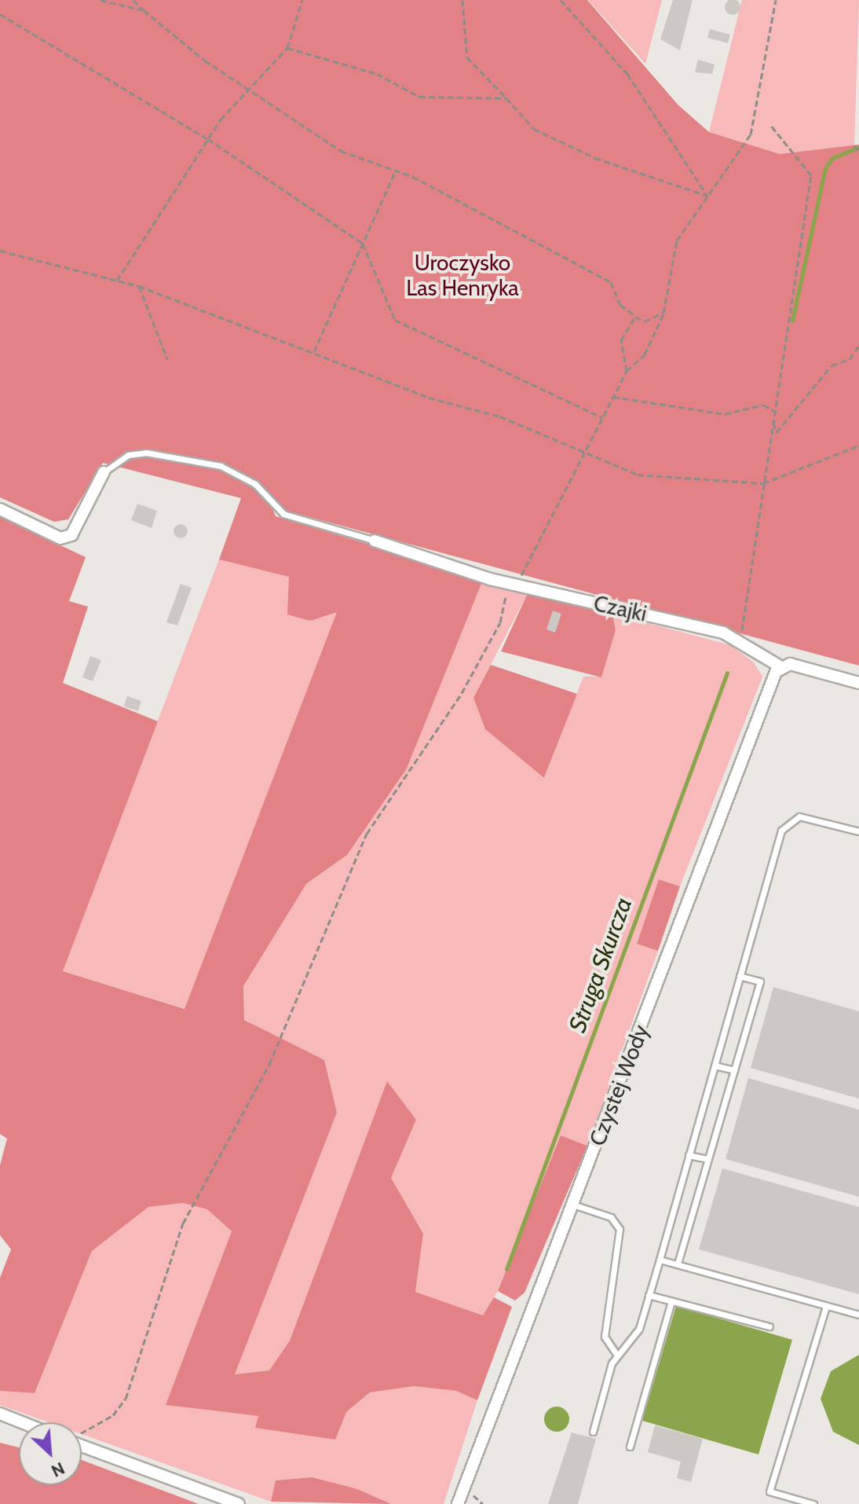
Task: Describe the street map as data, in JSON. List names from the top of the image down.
{
  "streets": {
    "street": ["Czajki", "Czystej Wody"]
  },
  "crossings": [
    ["Czajki", "Czystej Wody"]
  ],
  "water": ["Struga Skurcza"],
  "parks": ["Uroczysko Las Henryka"],
  "north": "bottom right"
}
